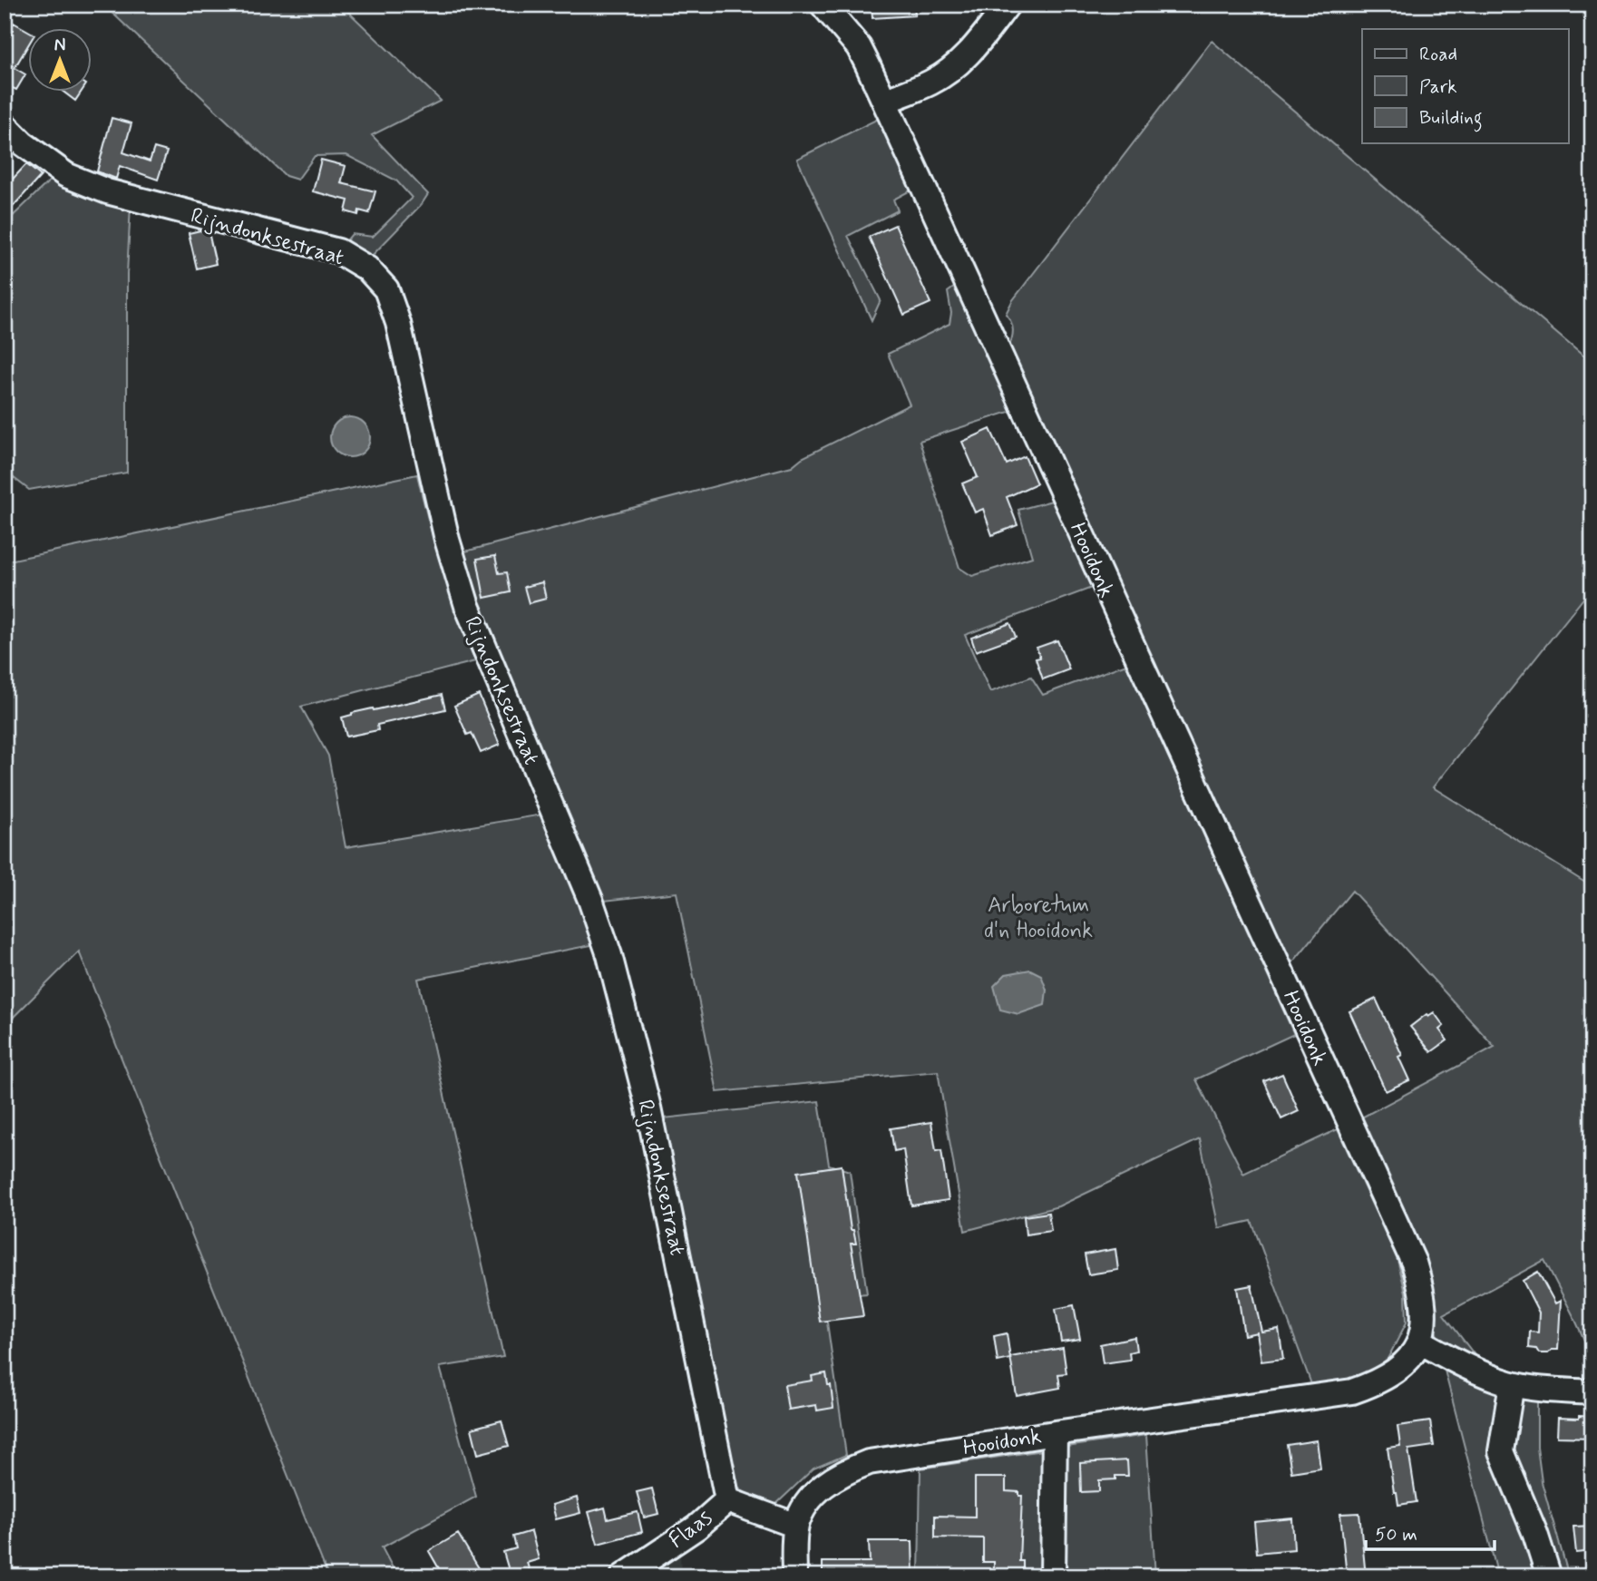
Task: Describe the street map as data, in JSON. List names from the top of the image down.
{
  "streets": {
    "street": ["Rijndonksestraat", "Hooidonk", "Flaas"]
  },
  "crossings": [
    ["Rijndonksestraat", "Flaas"],
    ["Hooidonk", "Flaas"]
  ],
  "parks": ["Arboretum d'n Hooidonk"],
  "legend": ["Road", "Park", "Building"],
  "scale_bar": "50 m",
  "north": "top"
}
